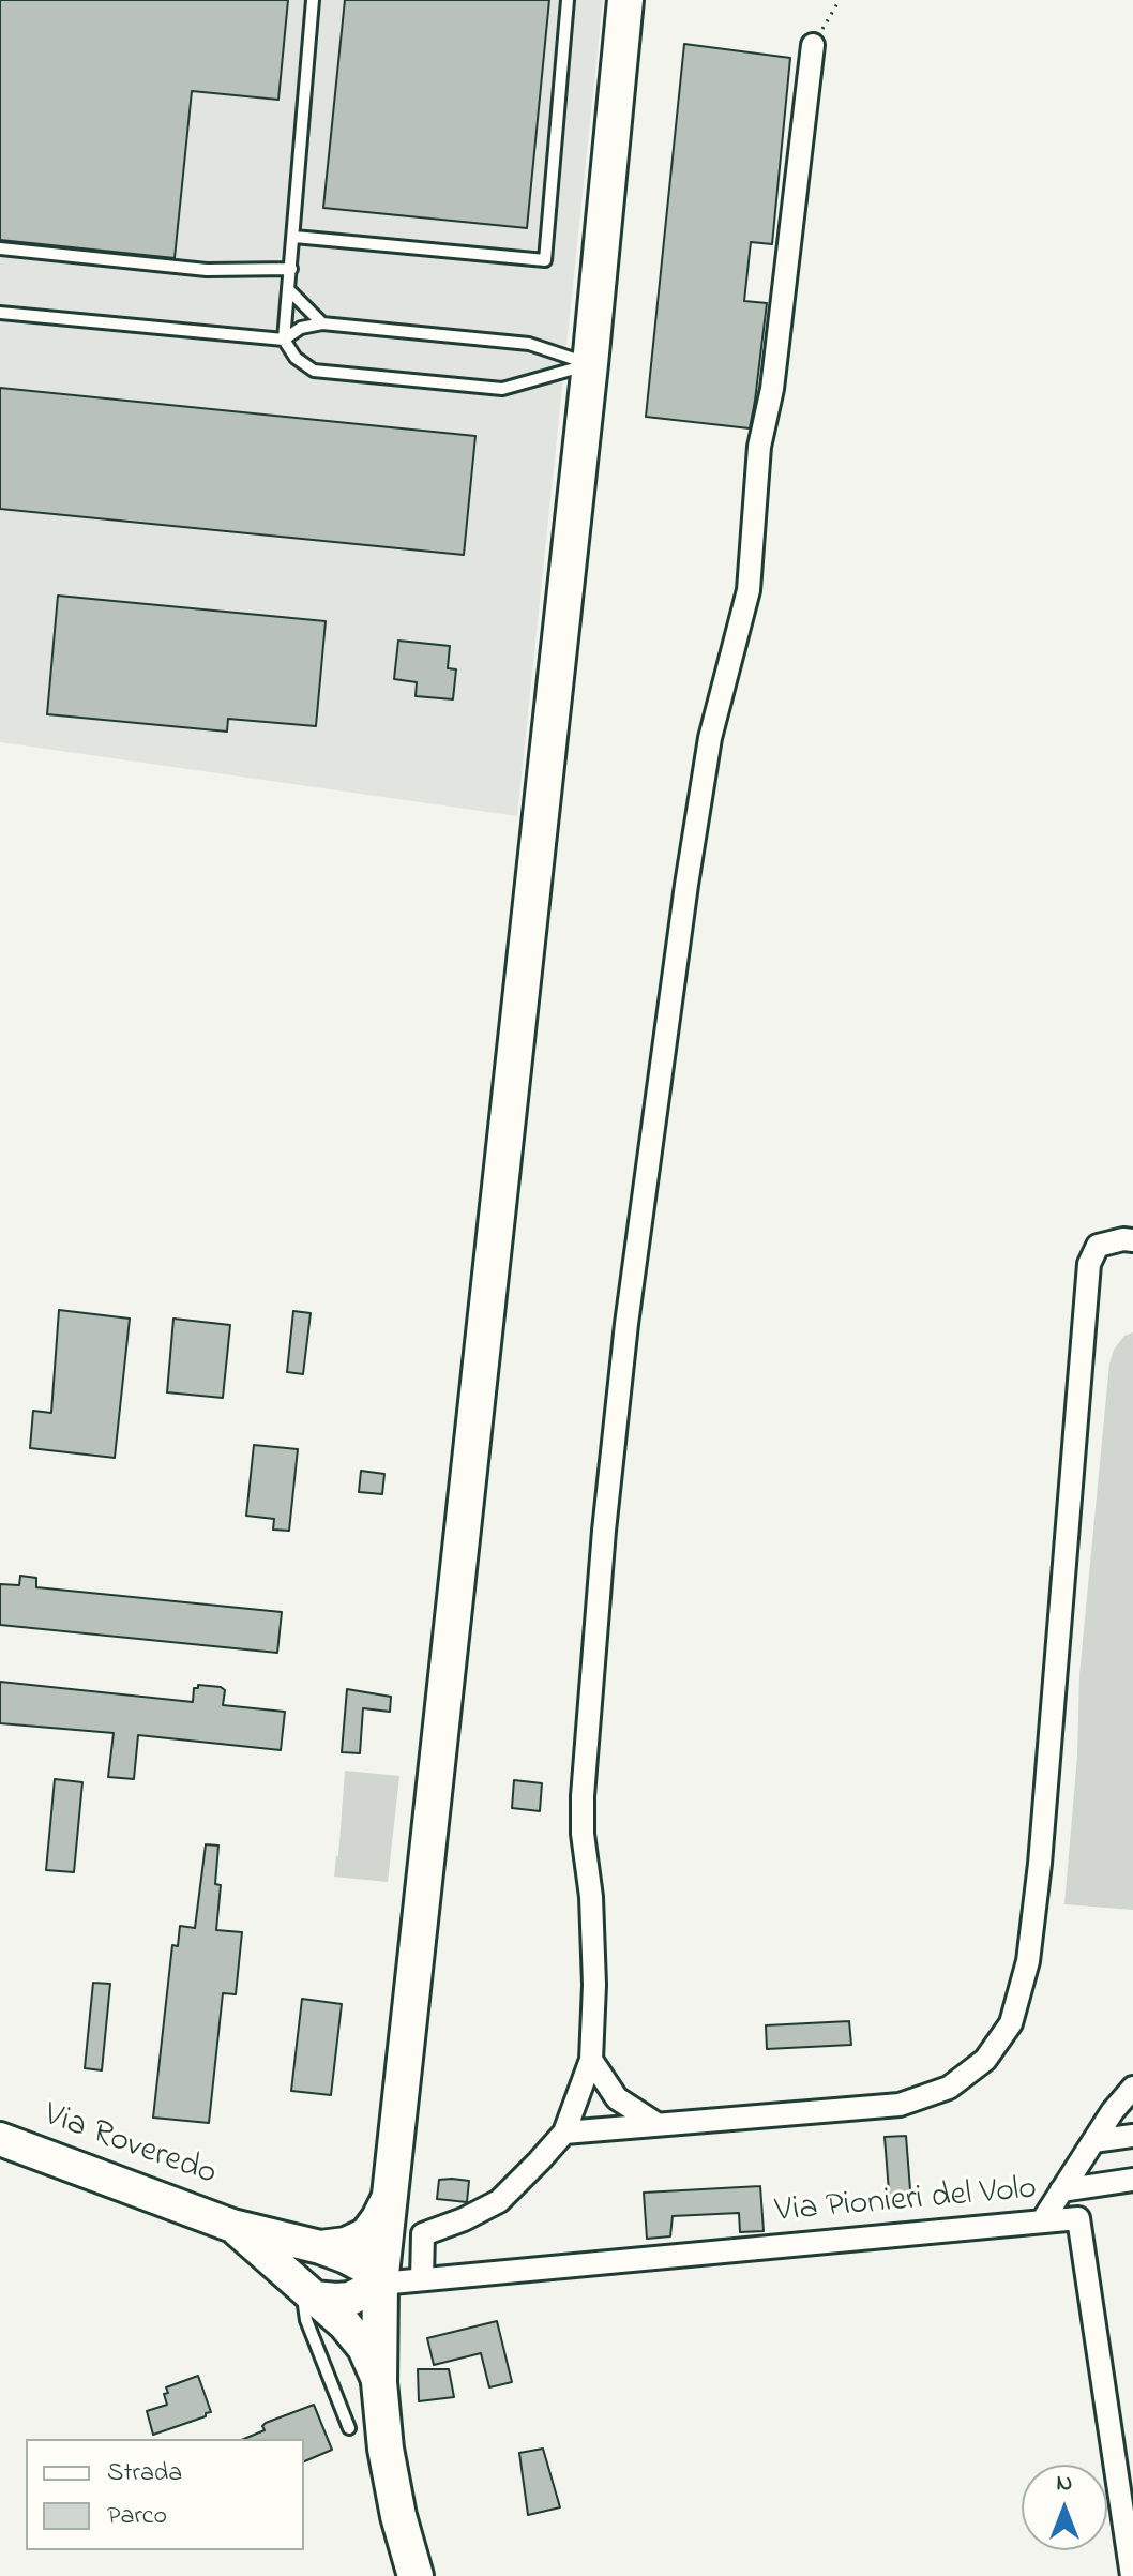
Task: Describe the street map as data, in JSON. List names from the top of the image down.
{
  "streets": {
    "main road": ["Via Roveredo"],
    "street": ["Via Pionieri del Volo"]
  },
  "crossings": [
    ["Via Roveredo", "Via Pionieri del Volo"]
  ],
  "legend": ["Strada", "Parco"],
  "north": "top"
}
